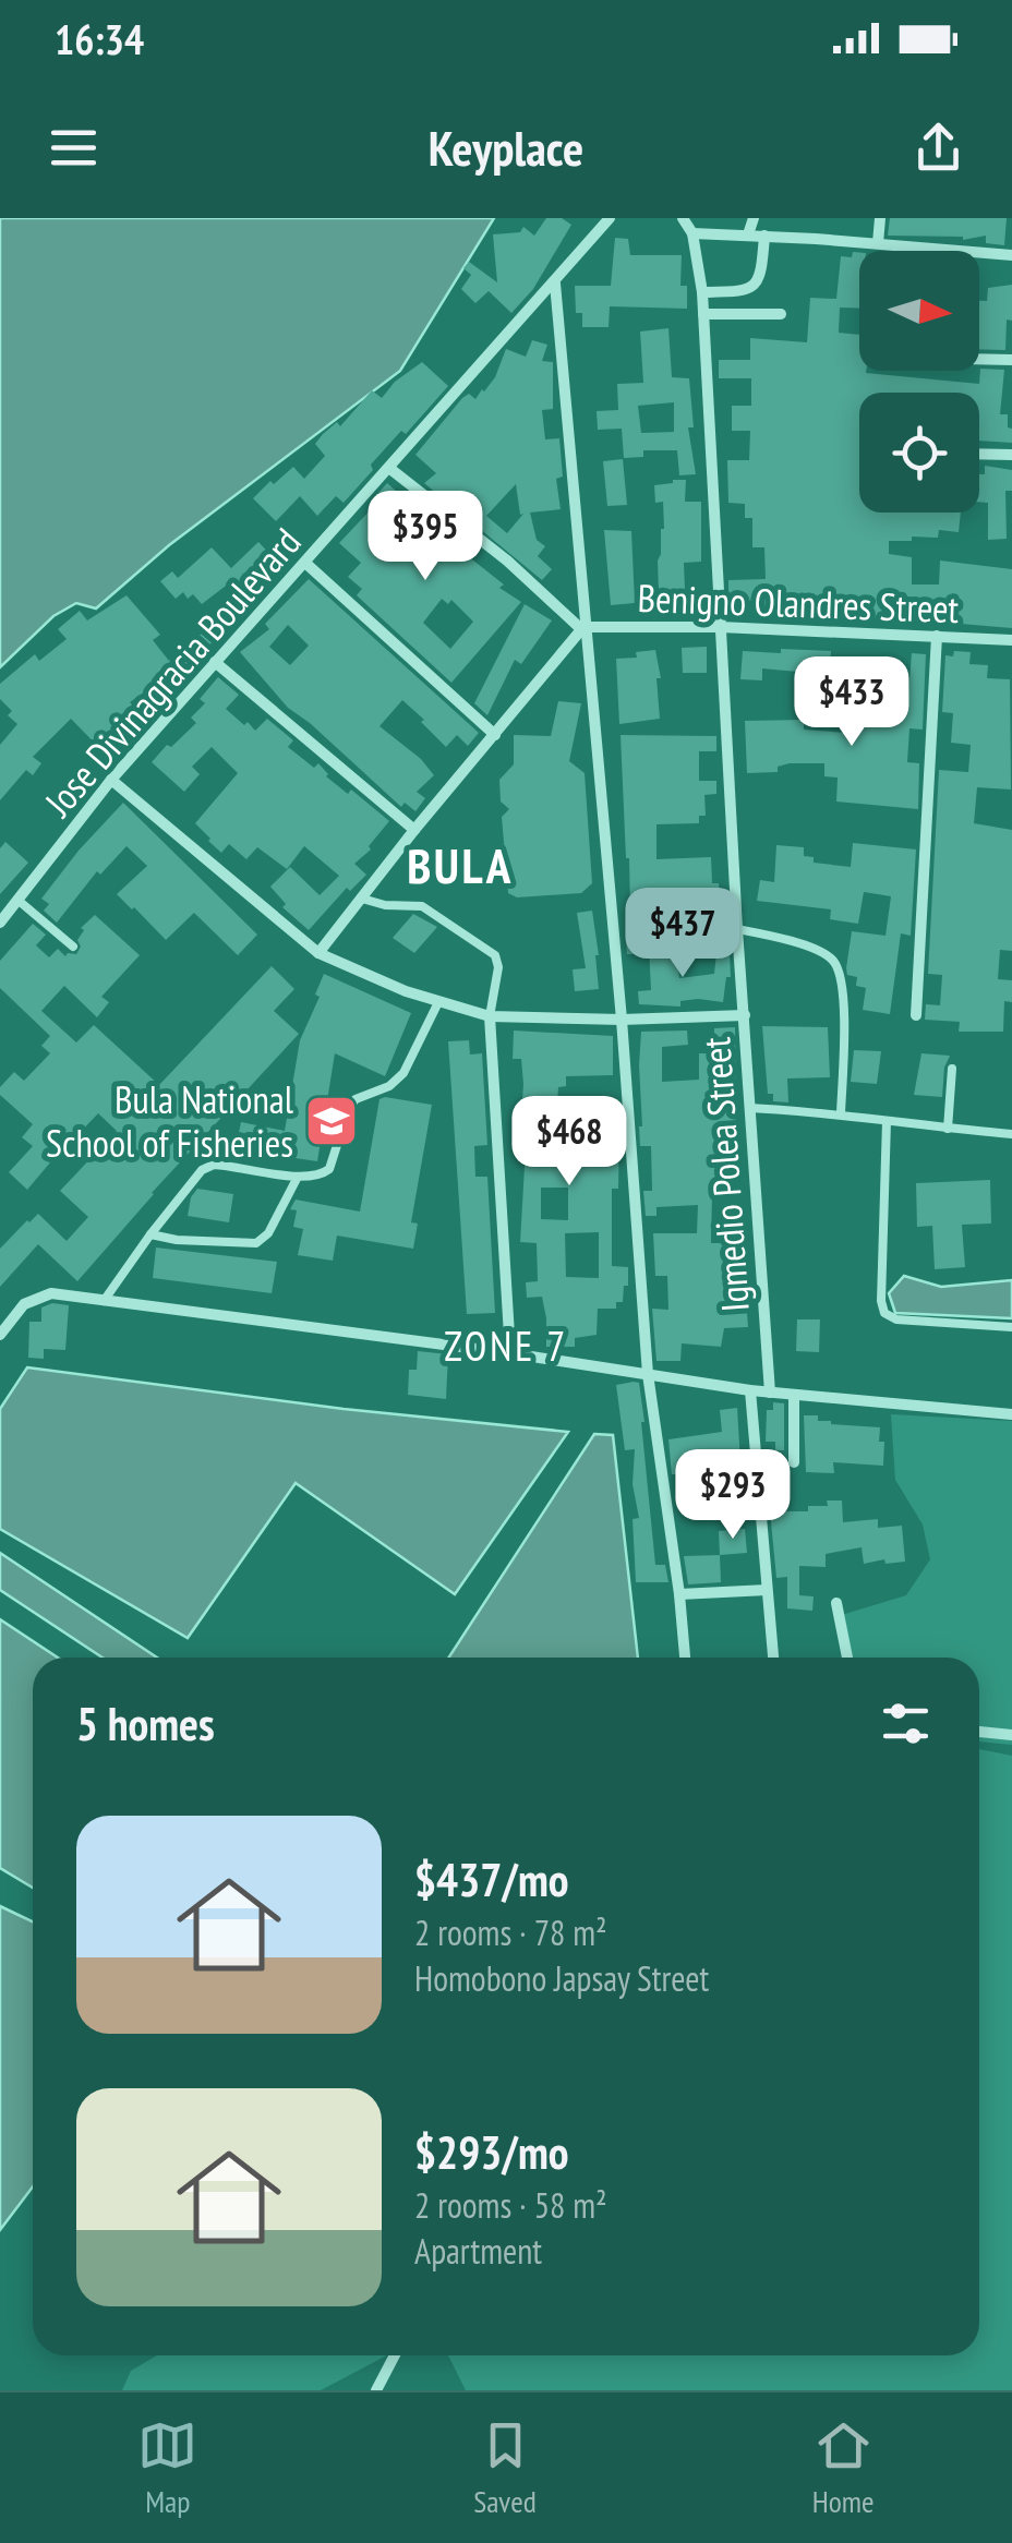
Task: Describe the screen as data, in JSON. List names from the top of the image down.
{
  "streets": {
    "street": ["Benigno Olandres Street", "Jose Divinagracia Boulevard", "Igmedio Polea Street"]
  },
  "crossings": [
    ["Benigno Olandres Street", "Igmedio Polea Street"]
  ],
  "districts": ["BULA", "ZONE 7"],
  "places": {
    "school or university": ["Bula National School of Fisheries"]
  },
  "north": "right",
  "page": {
    "status": "16:34",
    "header": "Keyplace",
    "price": [
      "$395",
      "$433",
      "$437",
      "$468",
      "$293"
    ],
    "heading": "5 homes",
    "list": [
      {
        "name": "$437/mo",
        "note": "2 rooms · 78 m² · Homobono Japsay Street"
      },
      {
        "name": "$293/mo",
        "note": "2 rooms · 58 m² · Apartment"
      }
    ],
    "tabs": ["Map", "Saved", "Home"]
  }
}
